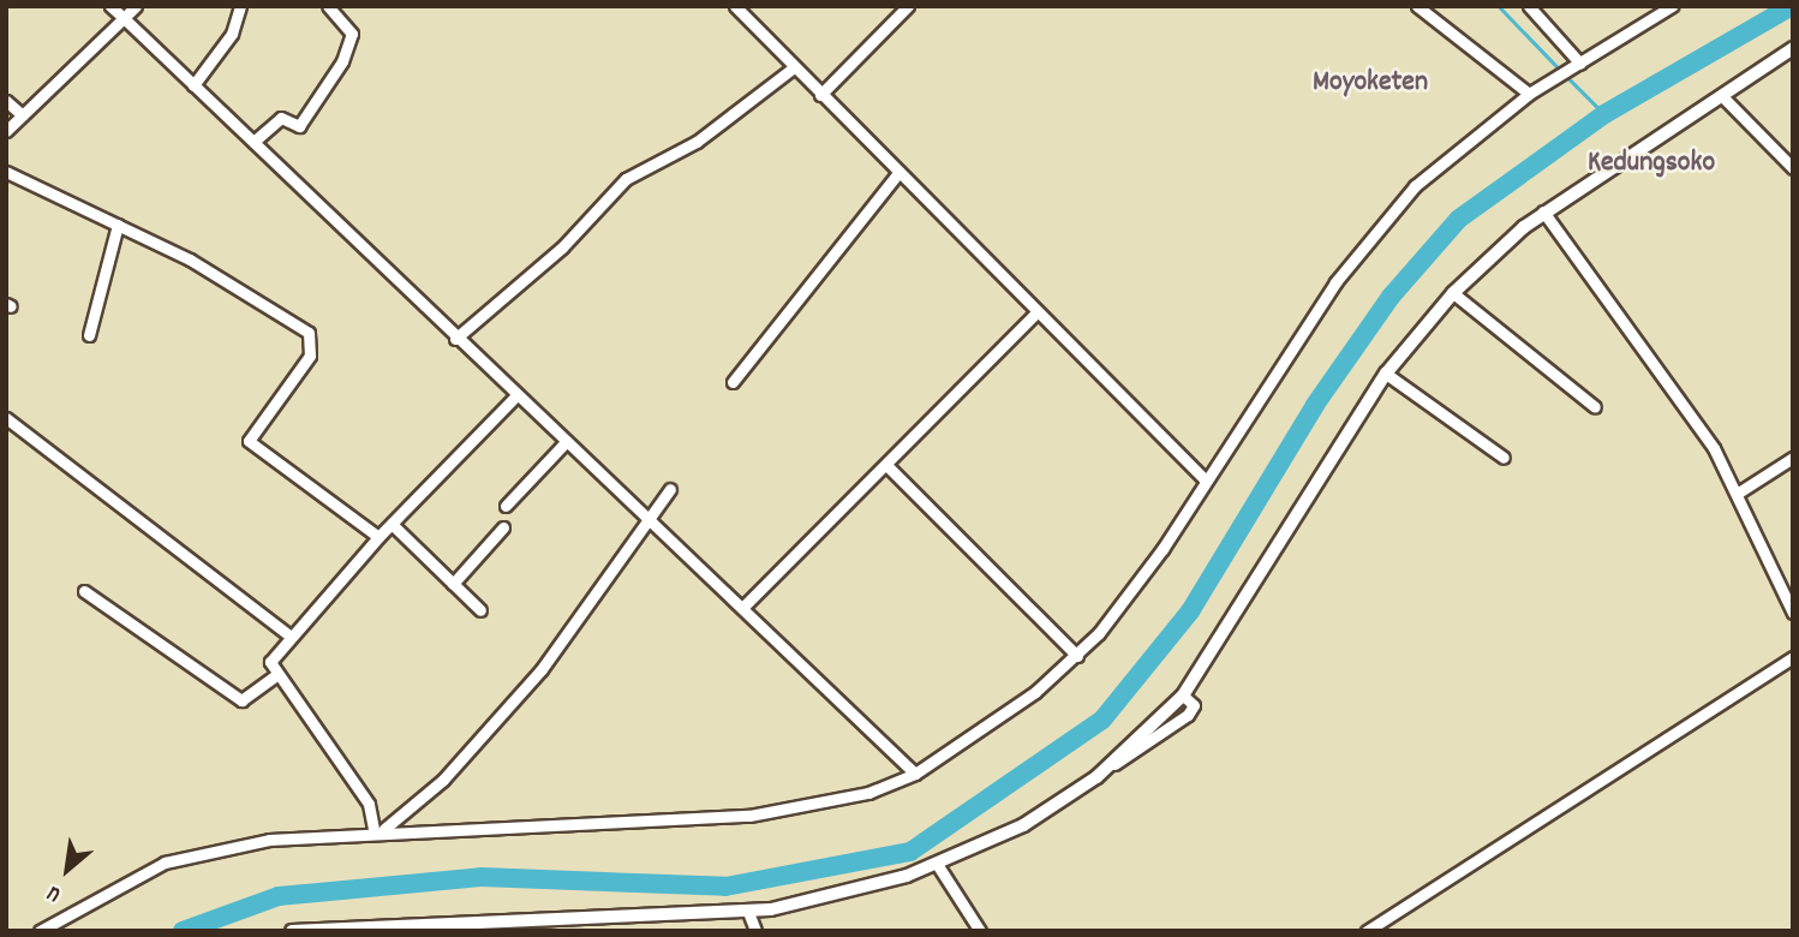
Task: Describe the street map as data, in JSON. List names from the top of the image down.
{
  "districts": ["Moyoketen", "Kedungsoko"],
  "north": "bottom left"
}
